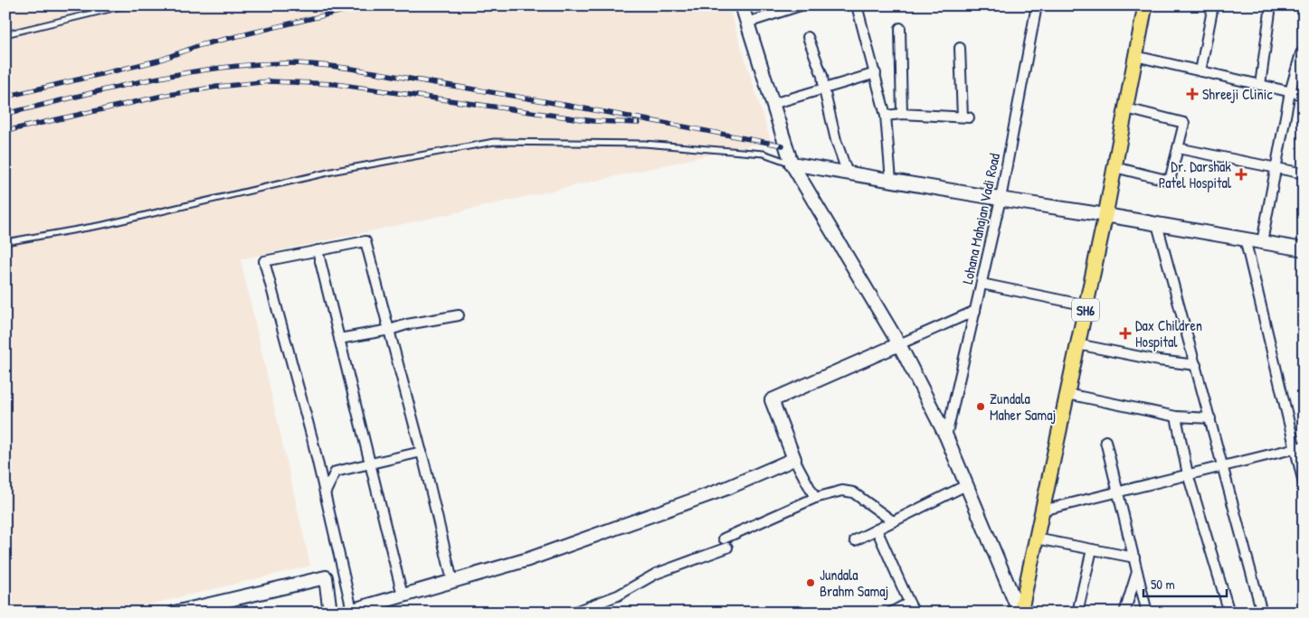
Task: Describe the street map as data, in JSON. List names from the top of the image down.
{
  "streets": {
    "main road": ["SH6"],
    "street": ["Lohana Mahajan Vadi Road"]
  },
  "places": {
    "health": ["Shreeji Clinic", "Dr. Darshak Patel Hospital", "Dax Children Hospital"],
    "other": ["Zundala Maher Samaj", "Jundala Brahm Samaj"]
  },
  "scale_bar": "50 m"
}
